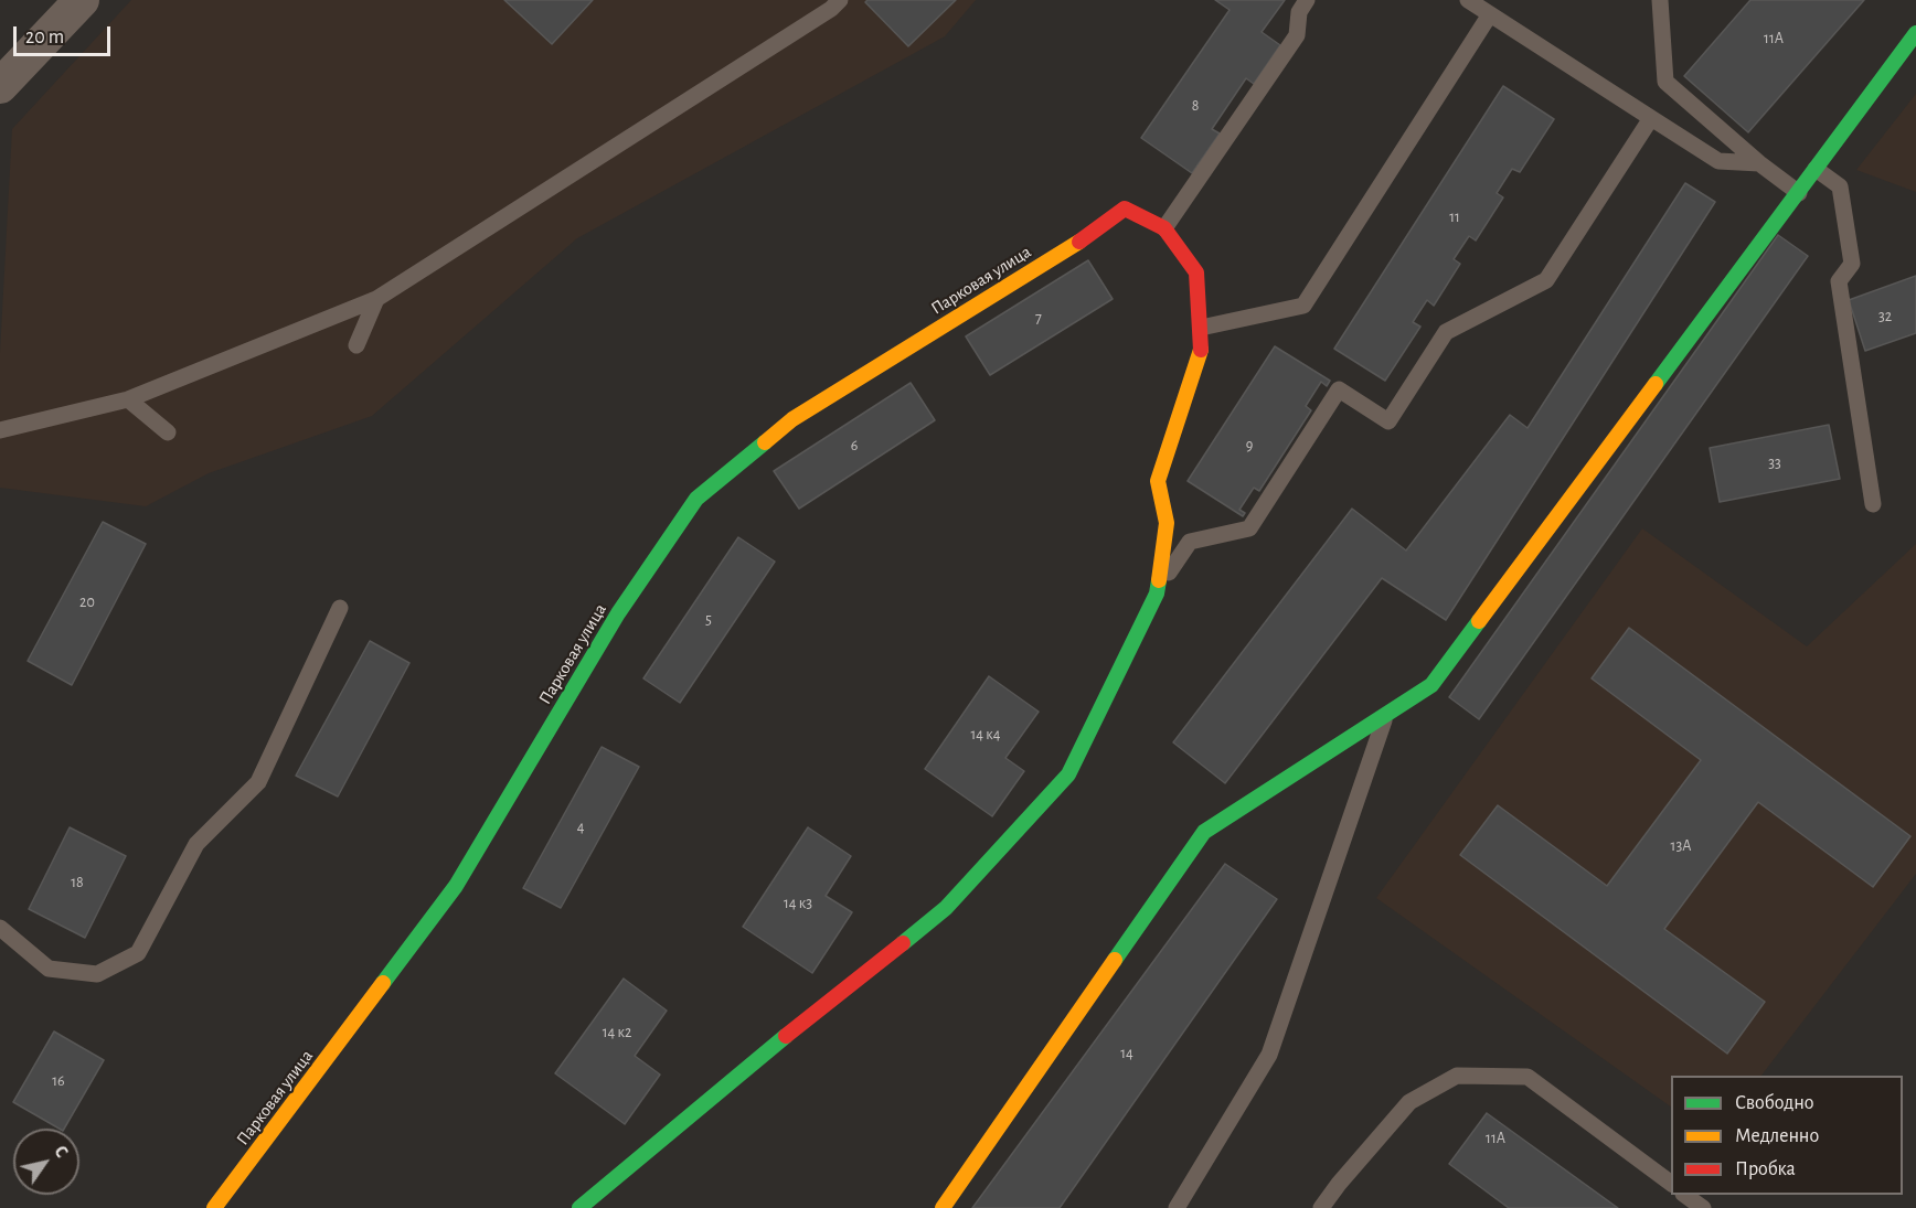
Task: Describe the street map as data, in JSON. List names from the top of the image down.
{
  "streets": {
    "street": ["Парковая улица"]
  },
  "house_numbers": [
    "11А",
    "8",
    "11",
    "32",
    "7",
    "6",
    "9",
    "33",
    "20",
    "5",
    "14 к4",
    "4",
    "13А",
    "18",
    "14 к3",
    "14 к2",
    "14",
    "16",
    "11А"
  ],
  "legend": ["Свободно", "Медленно", "Пробка"],
  "scale_bar": "20 m",
  "north": "top right"
}
